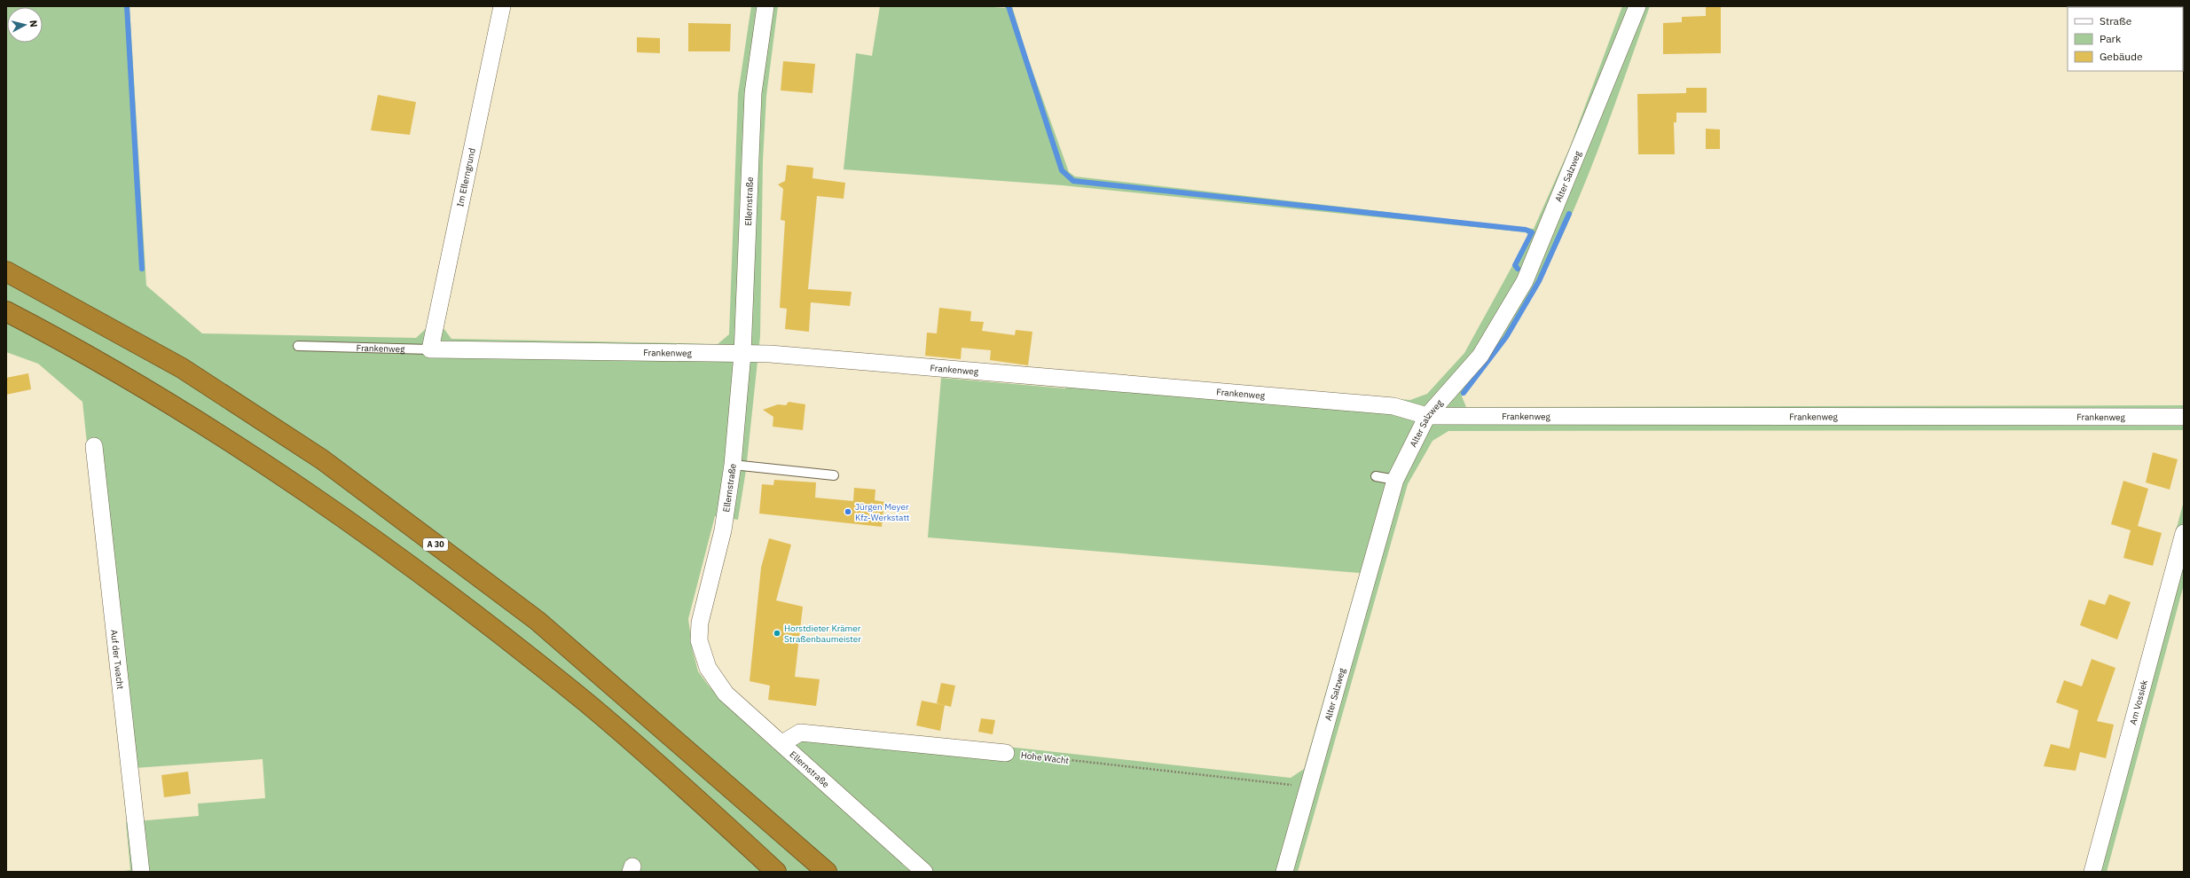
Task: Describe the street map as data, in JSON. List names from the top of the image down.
{
  "streets": {
    "highway": ["A 30"],
    "street": [
      "Alter Salzweg",
      "Im Ellerngrund",
      "Ellernstraße",
      "Frankenweg",
      "Auf der Twacht",
      "Am Vossiek"
    ],
    "path": ["Hohe Wacht"]
  },
  "crossings": [
    ["Alter Salzweg", "Frankenweg"],
    ["Alter Salzweg", "Hohe Wacht"],
    ["Im Ellerngrund", "Frankenweg"],
    ["Ellernstraße", "Frankenweg"]
  ],
  "places": ["Jürgen Meyer Kfz-Werkstatt", "Horstdieter Krämer Straßenbaumeister"],
  "legend": ["Straße", "Park", "Gebäude"],
  "north": "right"
}
